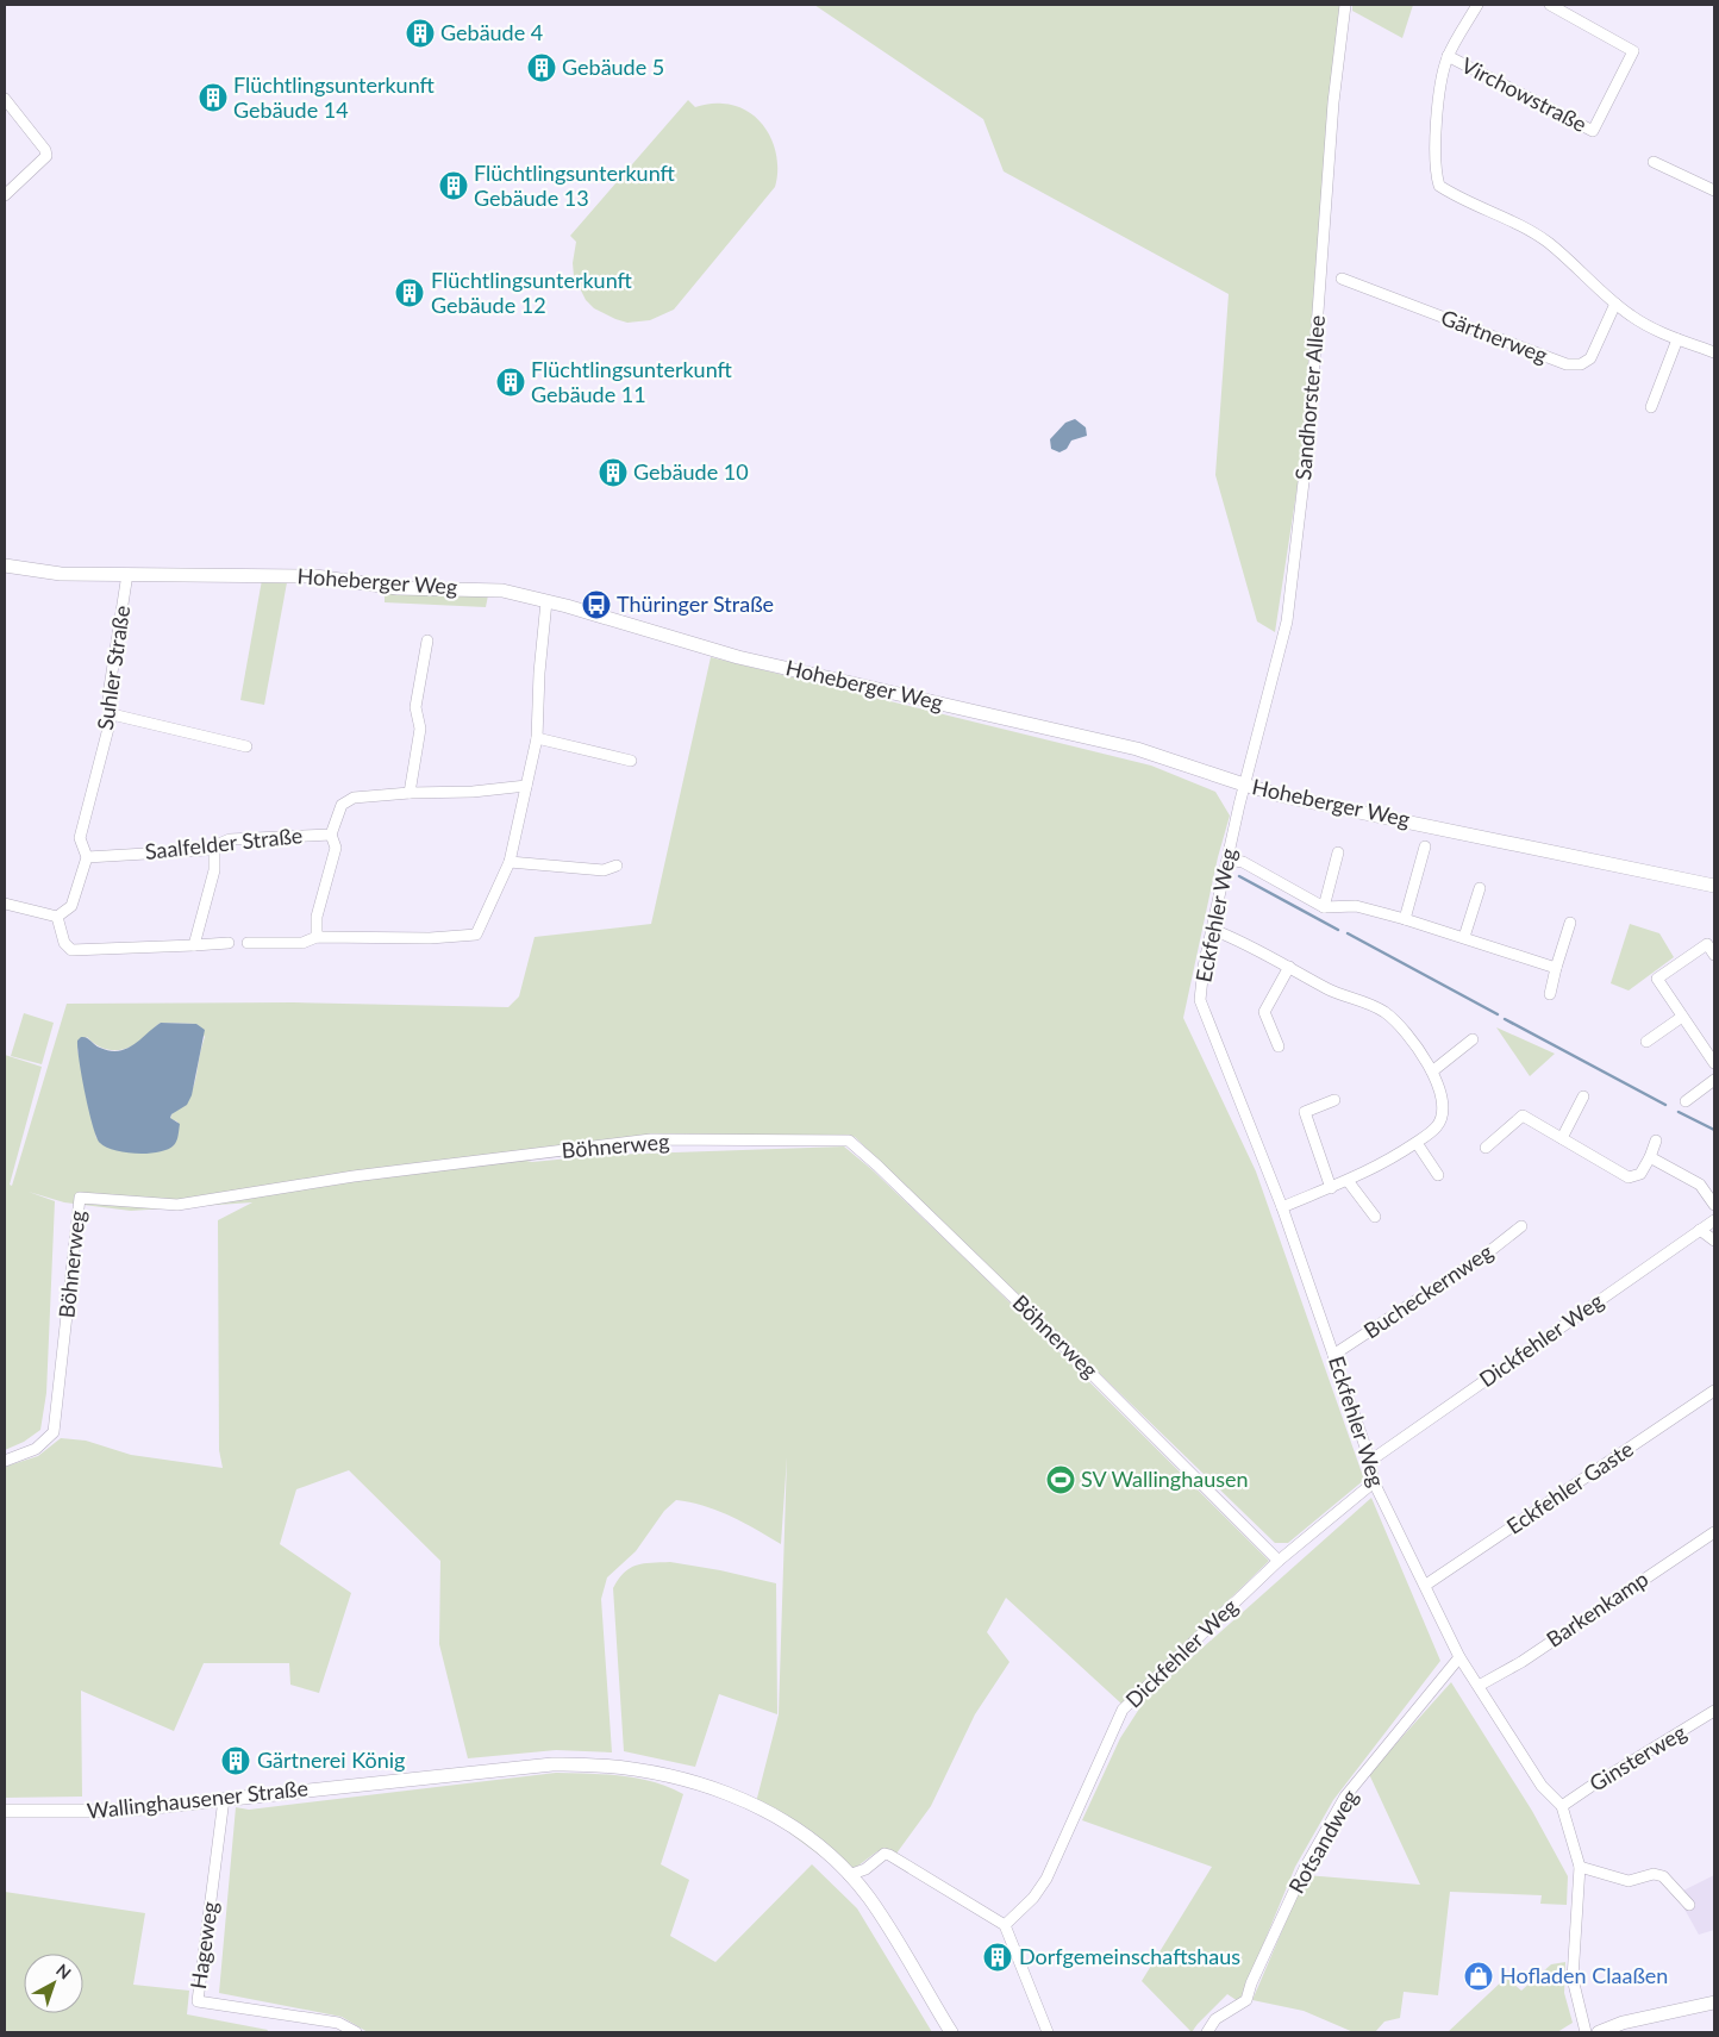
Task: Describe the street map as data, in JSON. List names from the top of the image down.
{
  "streets": {
    "street": [
      "Virchowstraße",
      "Gärtnerweg",
      "Sandhorster Allee",
      "Hoheberger Weg",
      "Suhler Straße",
      "Saalfelder Straße",
      "Eckfehler Weg",
      "Böhnerweg",
      "Bucheckernweg",
      "Dickfehler Weg",
      "Eckfehler Gaste",
      "Barkenkamp",
      "Ginsterweg",
      "Wallinghausener Straße",
      "Rotsandweg",
      "Hageweg"
    ]
  },
  "crossings": [
    ["Sandhorster Allee", "Hoheberger Weg"],
    ["Sandhorster Allee", "Eckfehler Weg"],
    ["Hoheberger Weg", "Suhler Straße"],
    ["Hoheberger Weg", "Eckfehler Weg"],
    ["Suhler Straße", "Saalfelder Straße"],
    ["Eckfehler Weg", "Bucheckernweg"],
    ["Eckfehler Weg", "Dickfehler Weg"],
    ["Eckfehler Weg", "Eckfehler Gaste"],
    ["Eckfehler Weg", "Barkenkamp"],
    ["Eckfehler Weg", "Ginsterweg"],
    ["Eckfehler Weg", "Rotsandweg"],
    ["Böhnerweg", "Dickfehler Weg"],
    ["Wallinghausener Straße", "Hageweg"]
  ],
  "places": {
    "building": [
      "Gebäude 4",
      "Gebäude 5",
      "Flüchtlingsunterkunft Gebäude 14",
      "Flüchtlingsunterkunft Gebäude 13",
      "Flüchtlingsunterkunft Gebäude 12",
      "Flüchtlingsunterkunft Gebäude 11",
      "Gebäude 10",
      "Gärtnerei König",
      "Dorfgemeinschaftshaus"
    ],
    "bus stop": ["Thüringer Straße"],
    "sports": ["SV Wallinghausen"],
    "shop": ["Hofladen Claaßen"]
  },
  "north": "top right"
}
